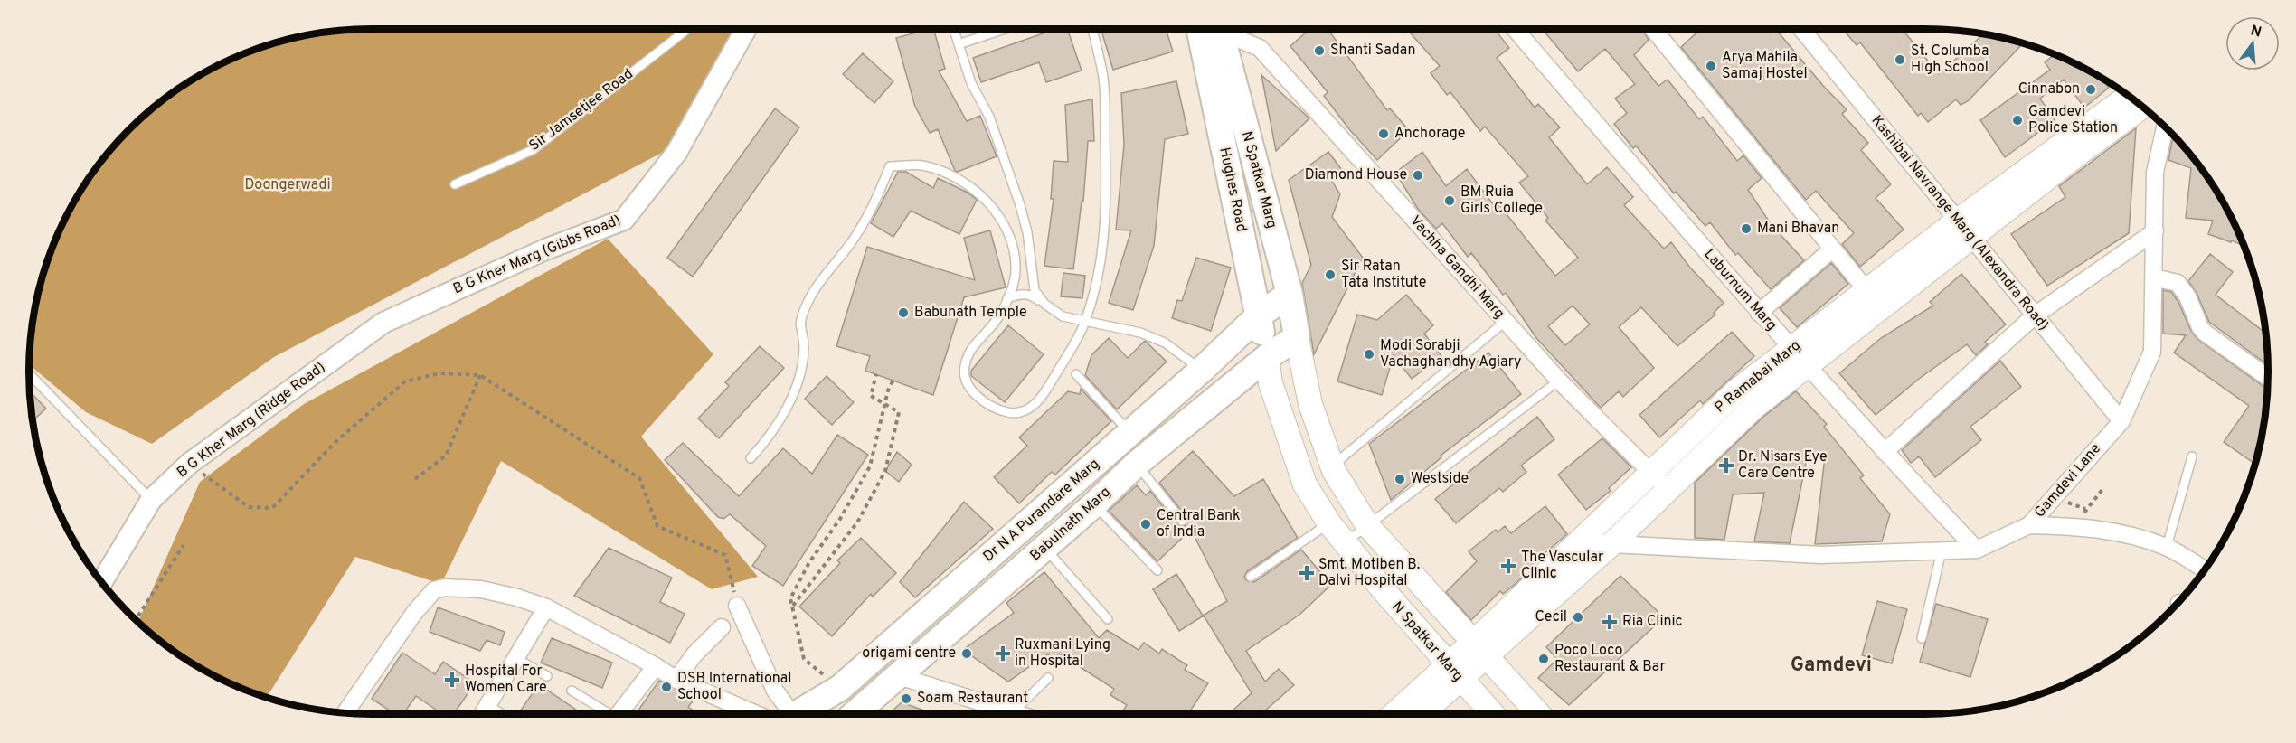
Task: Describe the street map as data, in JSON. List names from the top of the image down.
{
  "streets": {
    "main road": [
      "N Spatkar Marg",
      "Hughes Road",
      "P Ramabai Marg",
      "Dr N A Purandare Marg",
      "Babulnath Marg"
    ],
    "street": [
      "Kashibai Navrange Marg (Alexandra Road)",
      "B G Kher Marg (Gibbs Road)",
      "Vachha Gandhi Marg",
      "Laburnum Marg",
      "B G Kher Marg (Ridge Road)",
      "Gamdevi Lane"
    ],
    "lane": ["Sir Jamsetjee Road"]
  },
  "crossings": [
    ["N Spatkar Marg", "Hughes Road"],
    ["N Spatkar Marg", "P Ramabai Marg"],
    ["N Spatkar Marg", "Dr N A Purandare Marg"],
    ["N Spatkar Marg", "Babulnath Marg"],
    ["Hughes Road", "Dr N A Purandare Marg"],
    ["Hughes Road", "Babulnath Marg"],
    ["Kashibai Navrange Marg (Alexandra Road)", "P Ramabai Marg"],
    ["Kashibai Navrange Marg (Alexandra Road)", "Gamdevi Lane"],
    ["B G Kher Marg (Gibbs Road)", "B G Kher Marg (Ridge Road)"],
    ["Vachha Gandhi Marg", "P Ramabai Marg"],
    ["Laburnum Marg", "P Ramabai Marg"],
    ["Laburnum Marg", "Gamdevi Lane"],
    ["P Ramabai Marg", "Gamdevi Lane"]
  ],
  "districts": ["Gamdevi"],
  "parks": ["Doongerwadi"],
  "places": {
    "other": [
      "Shanti Sadan",
      "St. Columba High School",
      "Arya Mahila Samaj Hostel",
      "Cinnabon",
      "Gamdevi Police Station",
      "Anchorage",
      "Diamond House",
      "BM Ruia Girls College",
      "Mani Bhavan",
      "Sir Ratan Tata Institute",
      "Babunath Temple",
      "Modi Sorabji Vachaghandhy Agiary",
      "Westside",
      "Central Bank of India",
      "Cecil",
      "origami centre",
      "Poco Loco Restaurant & Bar",
      "DSB International School",
      "Soam Restaurant"
    ],
    "health": [
      "Dr. Nisars Eye Care Centre",
      "The Vascular Clinic",
      "Smt. Motiben B. Dalvi Hospital",
      "Ria Clinic",
      "Ruxmani Lying in Hospital",
      "Hospital For Women Care"
    ]
  },
  "north": "top"
}
